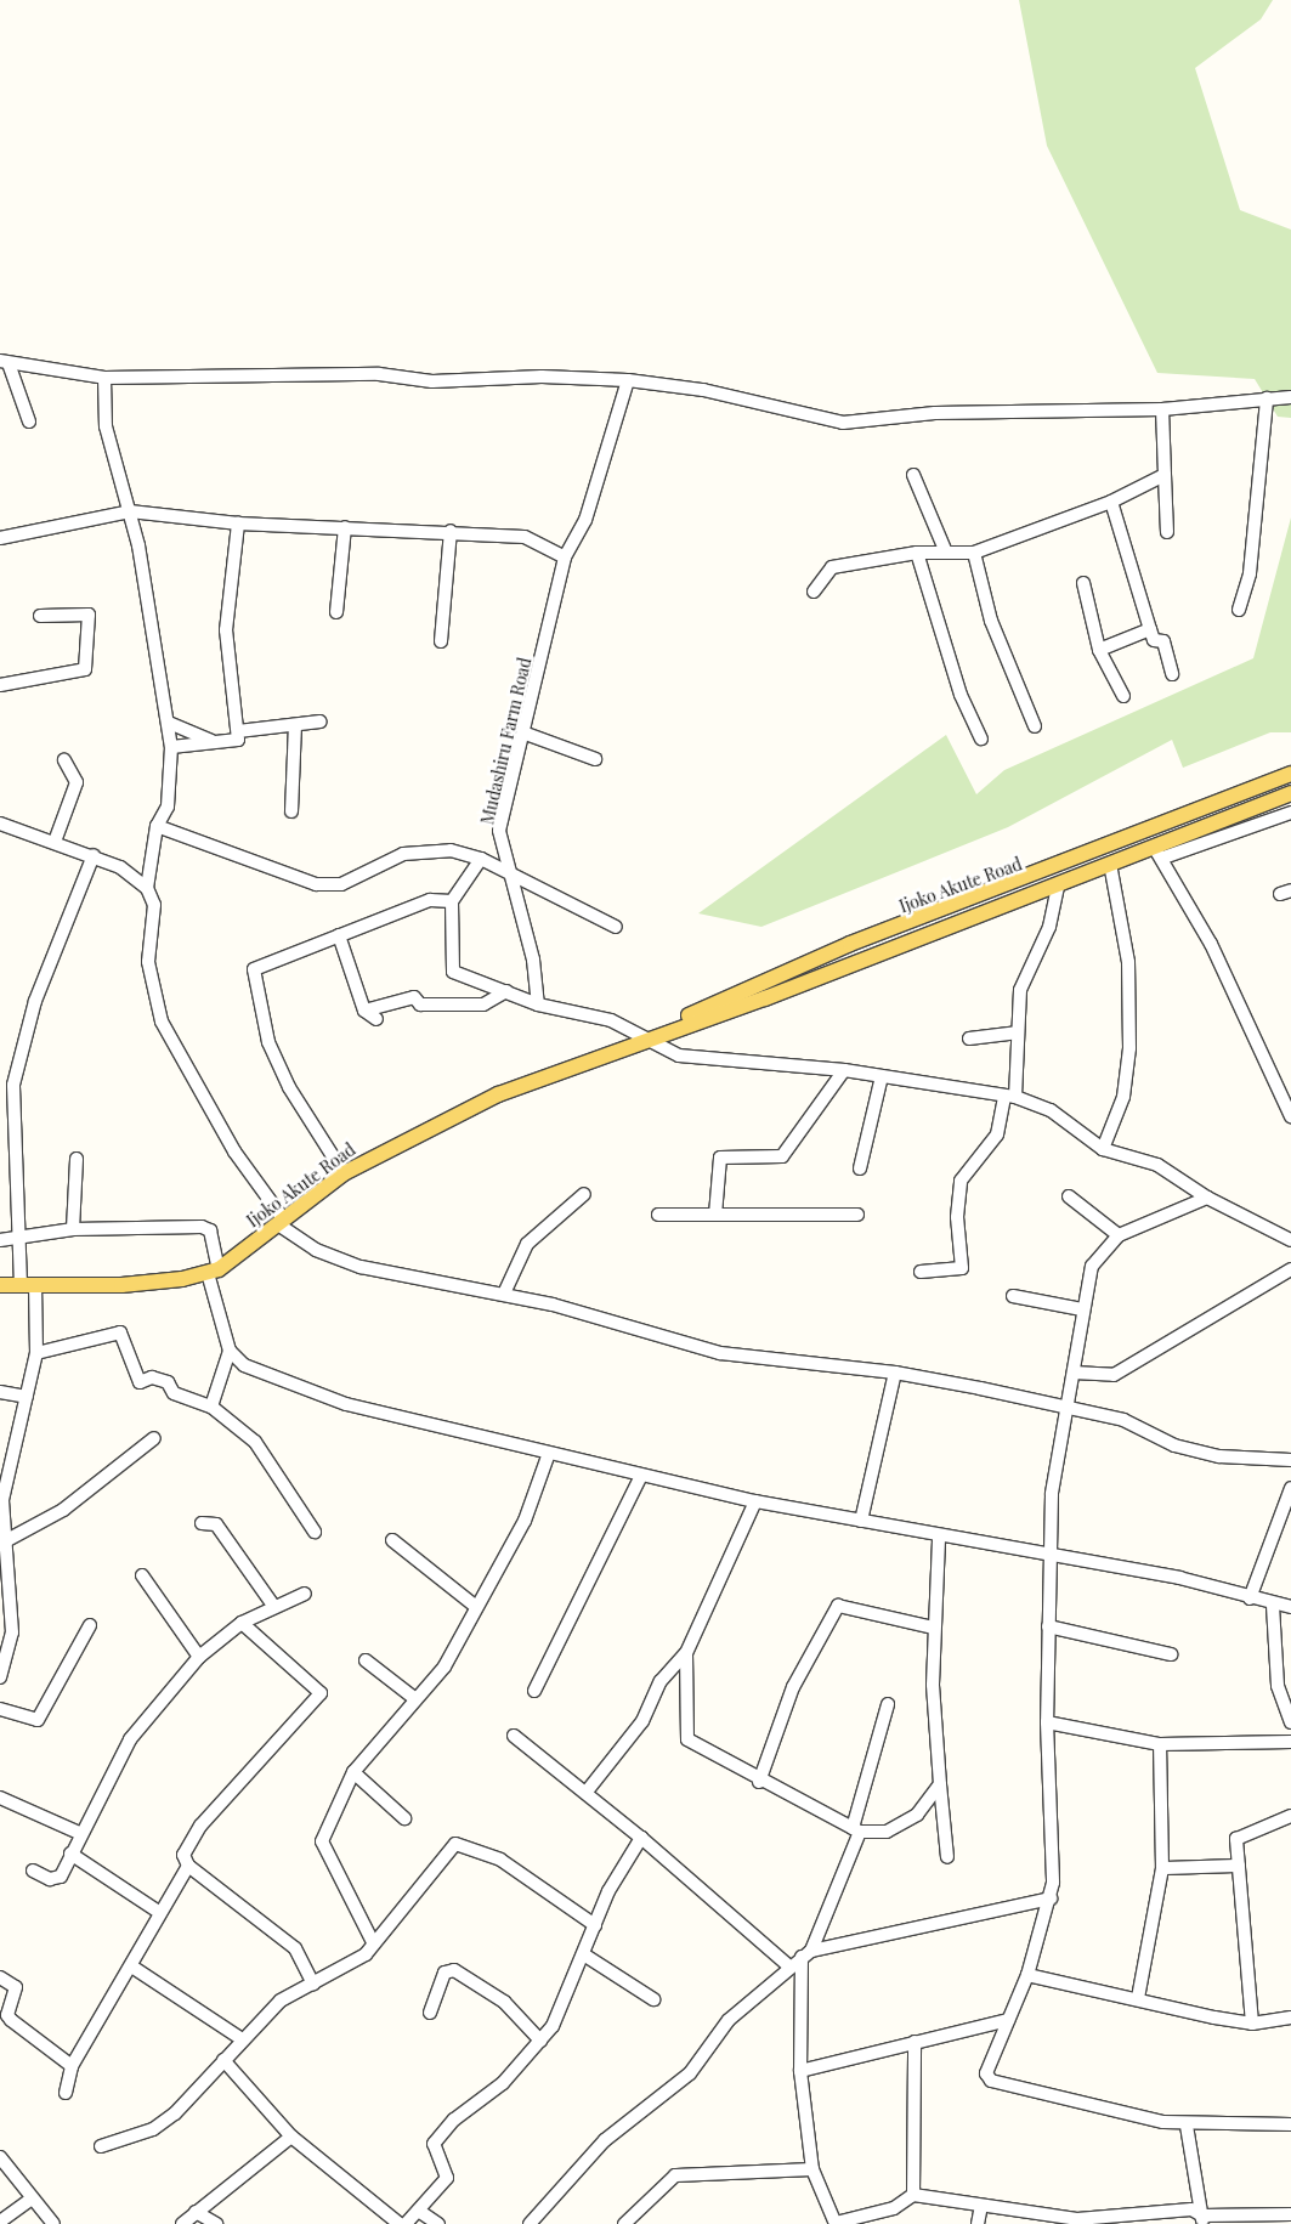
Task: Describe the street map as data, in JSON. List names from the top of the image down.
{
  "streets": {
    "main road": ["Ijoko Akute Road"],
    "street": ["Mudashiru Farm Road"]
  }
}
